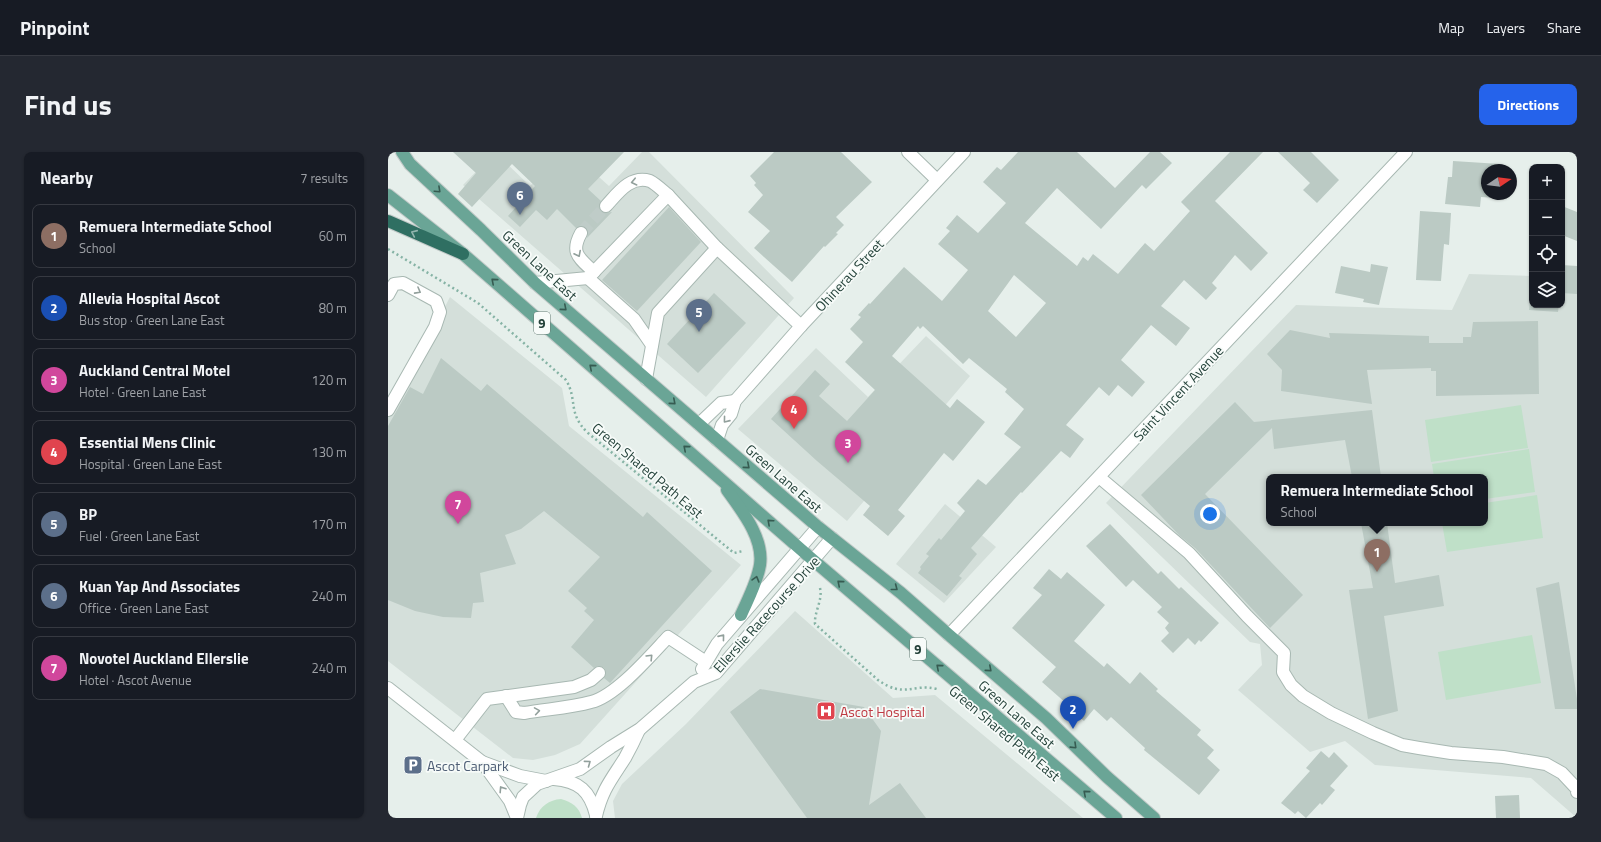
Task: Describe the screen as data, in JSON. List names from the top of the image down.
{
  "streets": {
    "main road": ["Green Lane East", "9"],
    "street": ["Ohinerau Street", "Saint Vincent Avenue", "Ellerslie Racecourse Drive"],
    "path": ["Green Shared Path East"]
  },
  "crossings": [
    ["Green Lane East", "Ohinerau Street"],
    ["Green Lane East", "Saint Vincent Avenue"],
    ["Green Lane East", "Ellerslie Racecourse Drive"]
  ],
  "places": {
    "hospital": ["Ascot Hospital"],
    "parking": ["Ascot Carpark"]
  },
  "north": "right",
  "page": {
    "header": "Pinpoint",
    "nav": ["Map", "Layers", "Share"],
    "title": "Find us",
    "buttons": "Directions",
    "heading": ["Nearby", "7 results"],
    "map_buttons": ["+", "−"],
    "pins": [
      "6",
      "5",
      "4",
      "3",
      "7",
      "1",
      "2"
    ],
    "list": [
      {
        "mark": "1",
        "name": "Remuera Intermediate School",
        "note": "School",
        "value": "60 m"
      },
      {
        "mark": "2",
        "name": "Allevia Hospital Ascot",
        "note": "Bus stop · Green Lane East",
        "value": "80 m"
      },
      {
        "mark": "3",
        "name": "Auckland Central Motel",
        "note": "Hotel · Green Lane East",
        "value": "120 m"
      },
      {
        "mark": "4",
        "name": "Essential Mens Clinic",
        "note": "Hospital · Green Lane East",
        "value": "130 m"
      },
      {
        "mark": "5",
        "name": "BP",
        "note": "Fuel · Green Lane East",
        "value": "170 m"
      },
      {
        "mark": "6",
        "name": "Kuan Yap And Associates",
        "note": "Office · Green Lane East",
        "value": "240 m"
      },
      {
        "mark": "7",
        "name": "Novotel Auckland Ellerslie",
        "note": "Hotel · Ascot Avenue",
        "value": "240 m"
      }
    ],
    "popup": ["Remuera Intermediate School", "School"]
  }
}
